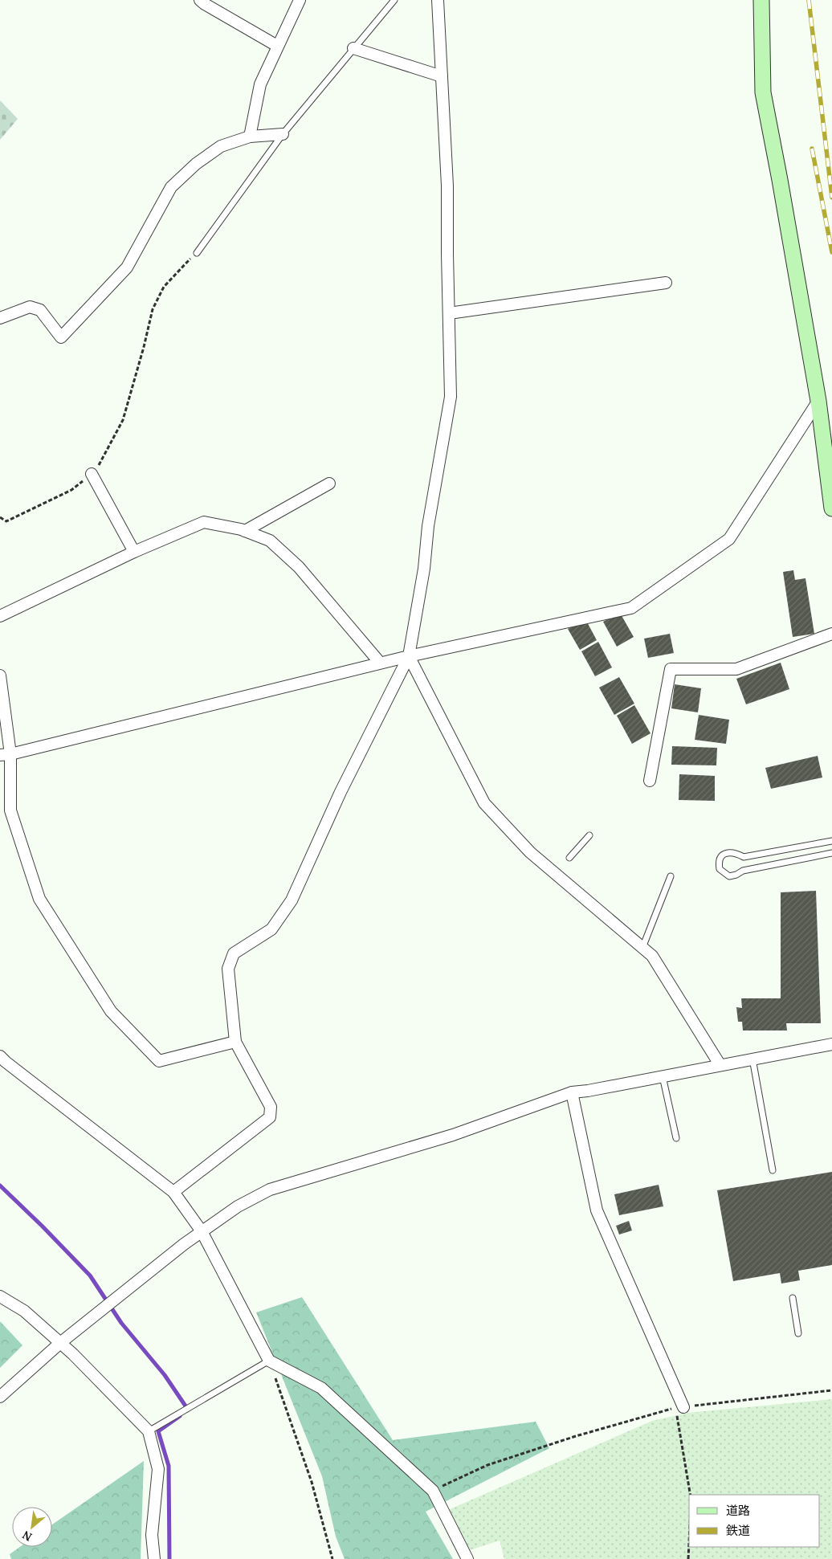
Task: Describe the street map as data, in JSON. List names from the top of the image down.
{
  "legend": ["道路", "鉄道"],
  "north": "bottom left"
}
